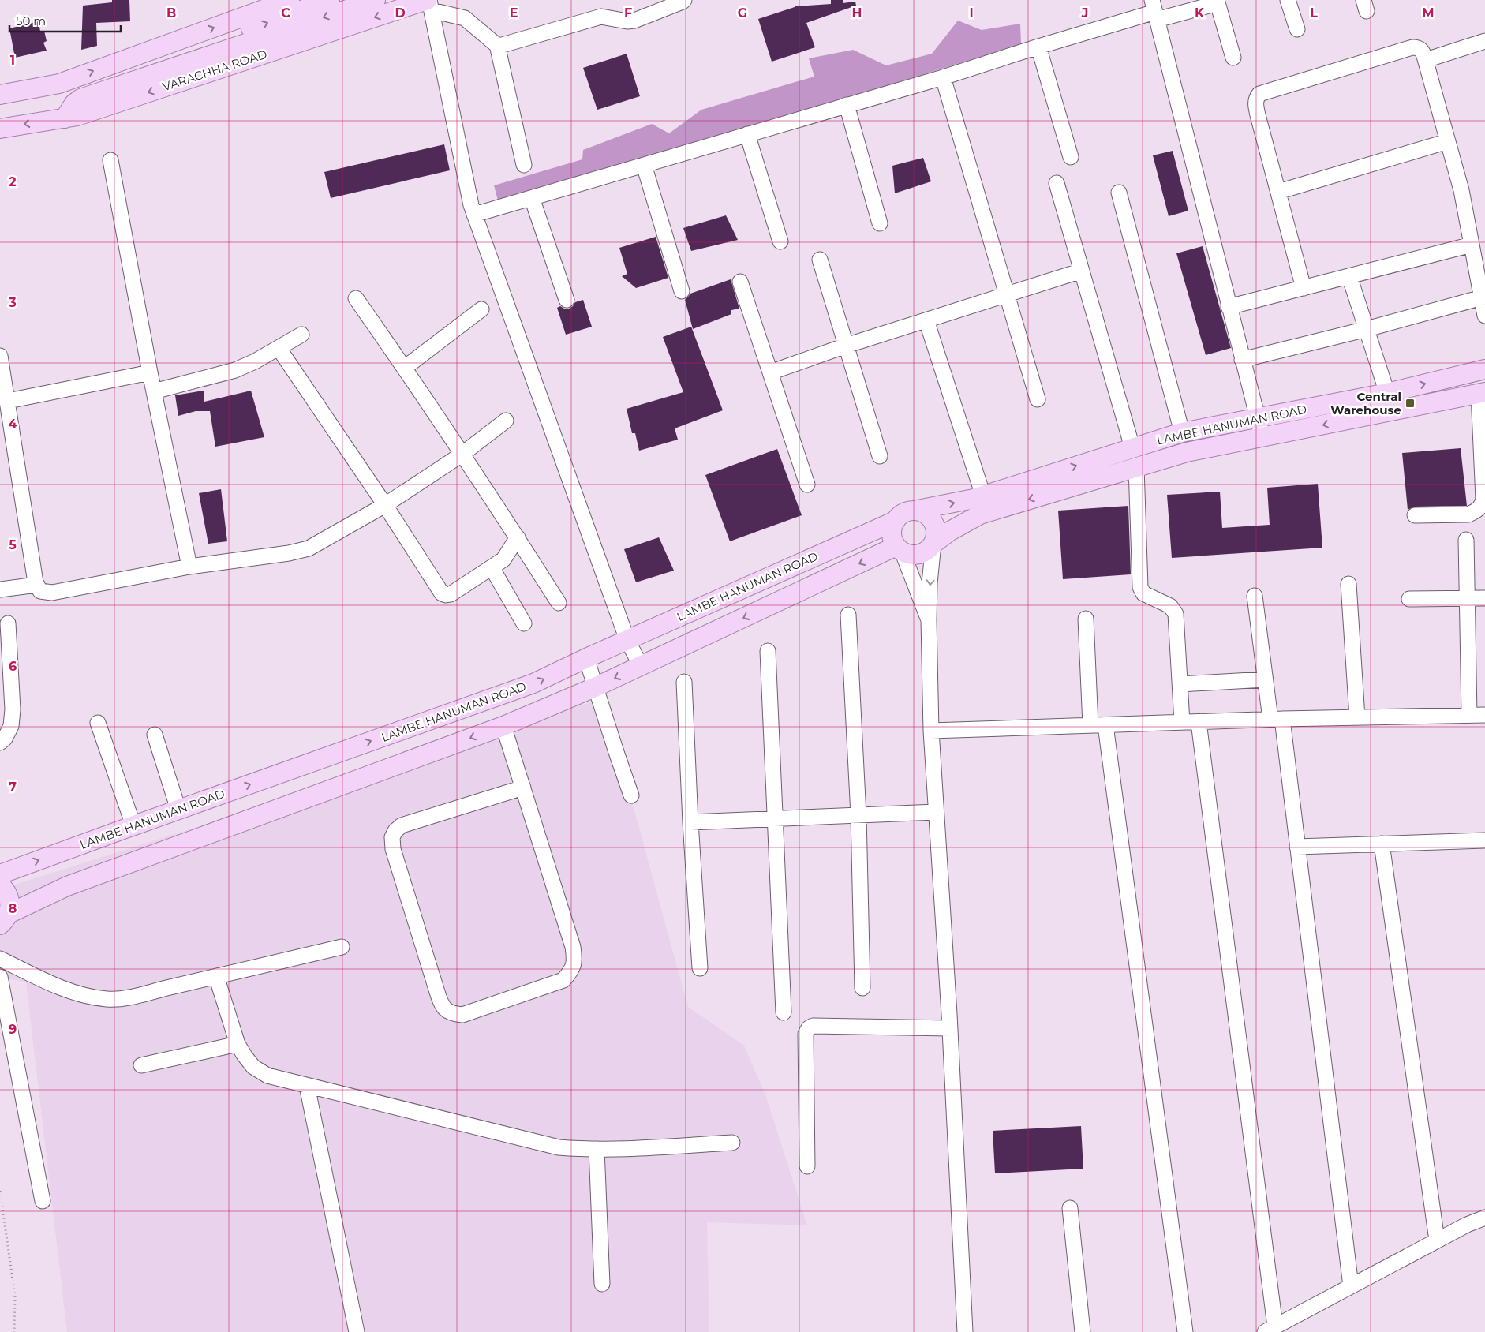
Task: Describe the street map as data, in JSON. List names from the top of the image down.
{
  "streets": {
    "main road": ["VARACHHA ROAD", "LAMBE HANUMAN ROAD"]
  },
  "places": {
    "transit": ["Central Warehouse"]
  },
  "scale_bar": "50 m",
  "grid": {
    "columns": [
      "B",
      "C",
      "D",
      "E",
      "F",
      "G",
      "H",
      "I",
      "J",
      "K",
      "L",
      "M"
    ],
    "rows": [
      "1",
      "2",
      "3",
      "4",
      "5",
      "6",
      "7",
      "8",
      "9"
    ]
  }
}
